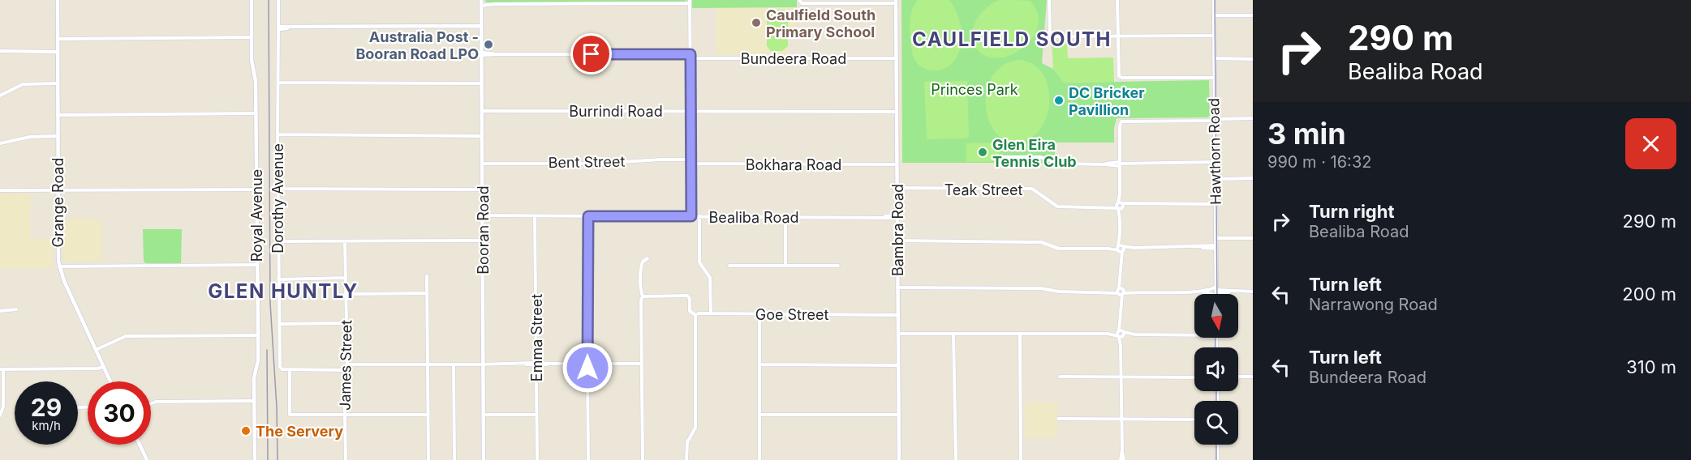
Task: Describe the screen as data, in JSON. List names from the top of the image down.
{
  "streets": {
    "street": [
      "Bundeera Road",
      "Burrindi Road",
      "Hawthorn Road",
      "Bent Street",
      "Bokhara Road",
      "Teak Street",
      "Dorothy Avenue",
      "Grange Road",
      "Royal Avenue",
      "Bealiba Road",
      "Booran Road",
      "Bambra Road",
      "Goe Street",
      "Emma Street",
      "James Street"
    ]
  },
  "crossings": [
    ["Bundeera Road", "Booran Road"],
    ["Bundeera Road", "Bambra Road"],
    ["Burrindi Road", "Booran Road"],
    ["Burrindi Road", "Bambra Road"],
    ["Hawthorn Road", "Teak Street"],
    ["Bent Street", "Bokhara Road"],
    ["Bent Street", "Booran Road"],
    ["Bokhara Road", "Bambra Road"],
    ["Teak Street", "Bambra Road"],
    ["Bealiba Road", "Booran Road"],
    ["Bealiba Road", "Bambra Road"],
    ["Bealiba Road", "Emma Street"],
    ["Bambra Road", "Goe Street"]
  ],
  "districts": ["CAULFIELD SOUTH", "GLEN HUNTLY"],
  "parks": ["Princes Park"],
  "places": [
    "Caulfield South Primary School",
    "Australia Post - Booran Road LPO",
    "DC Bricker Pavillion",
    "Glen Eira Tennis Club",
    "The Servery"
  ],
  "north": "bottom",
  "page": {
    "turn": ["290 m", "Bealiba Road"],
    "heading": ["3 min", "990 m · 16:32"],
    "list": [
      {
        "name": "Turn right",
        "note": "Bealiba Road",
        "value": "290 m"
      },
      {
        "name": "Turn left",
        "note": "Narrawong Road",
        "value": "200 m"
      },
      {
        "name": "Turn left",
        "note": "Bundeera Road",
        "value": "310 m"
      }
    ],
    "speed": "29 km/h",
    "limit": "30"
  }
}
